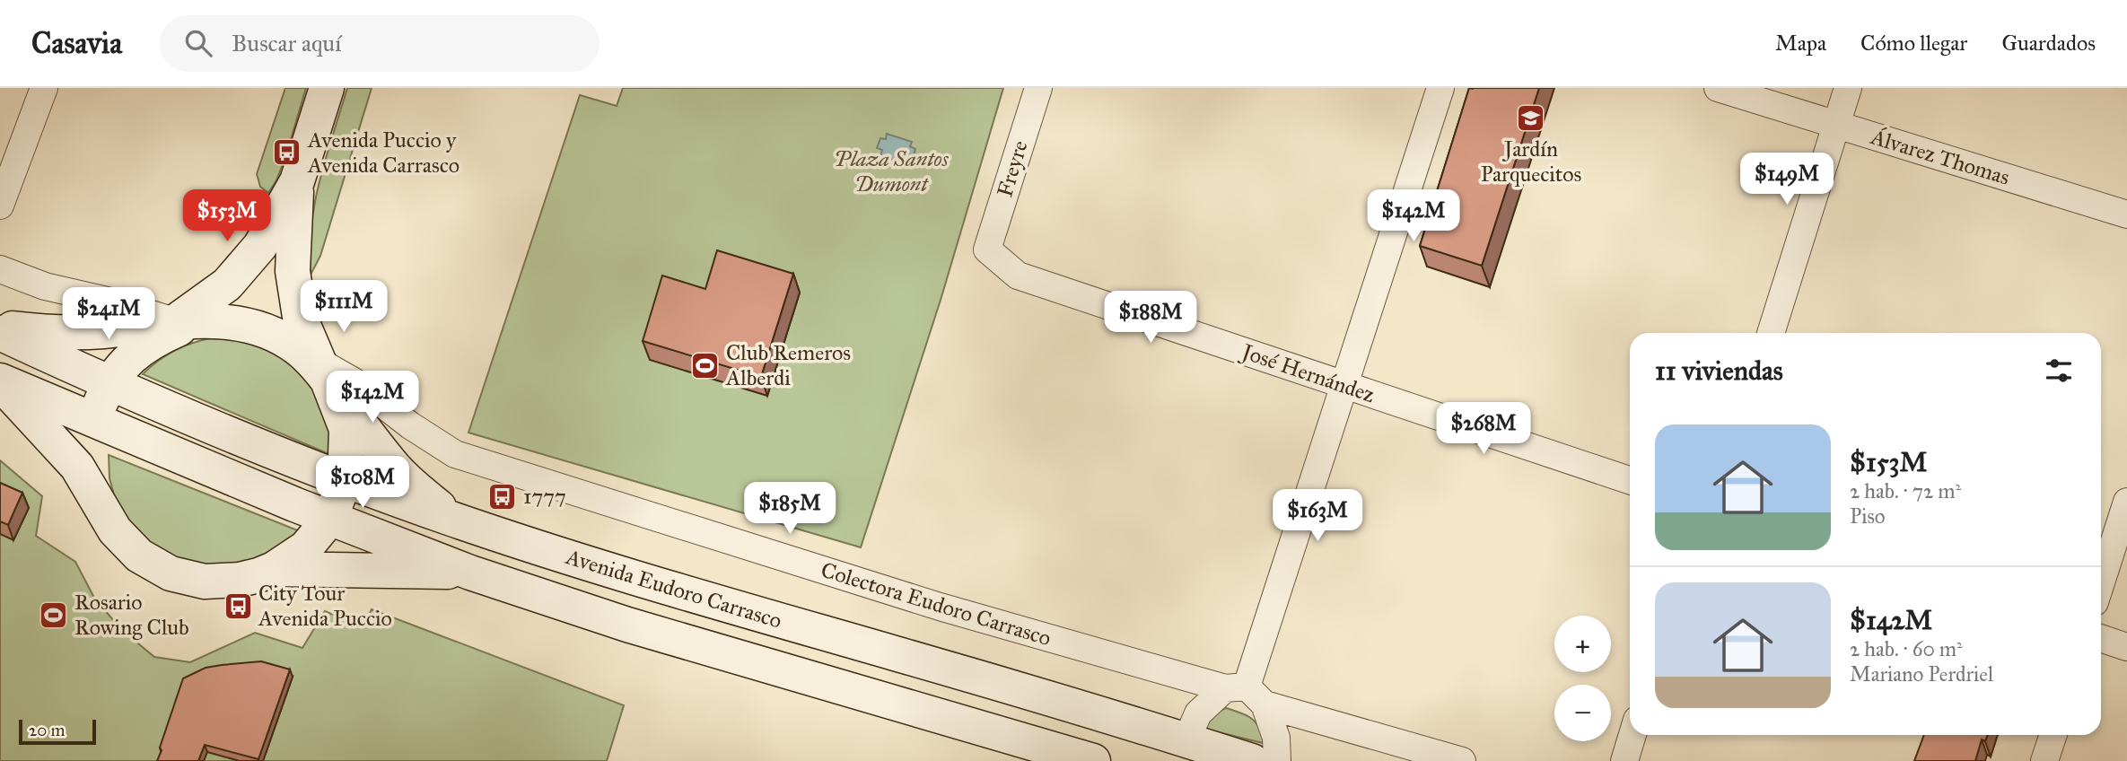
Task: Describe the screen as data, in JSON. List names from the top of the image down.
{
  "streets": {
    "main road": ["Avenida Eudoro Carrasco"],
    "street": [
      "Álvarez Thomas",
      "Freyre",
      "José Hernández",
      "Colectora Eudoro Carrasco"
    ]
  },
  "crossings": [
    ["Freyre", "José Hernández"]
  ],
  "parks": ["Plaza Santos Dumont"],
  "places": {
    "school or university": ["Jardín Parquecitos"],
    "bus stop": ["Avenida Puccio y Avenida Carrasco", "1777", "City Tour Avenida Puccio"],
    "sports": ["Club Remeros Alberdi", "Rosario Rowing Club"]
  },
  "scale_bar": "20 m",
  "page": {
    "header": "Casavia",
    "search": "Buscar aquí",
    "nav": ["Mapa", "Cómo llegar", "Guardados"],
    "price": [
      "$149M",
      "$153M",
      "$142M",
      "$111M",
      "$241M",
      "$188M",
      "$142M",
      "$268M",
      "$108M",
      "$185M",
      "$163M"
    ],
    "heading": "11 viviendas",
    "list": [
      {
        "name": "$153M",
        "note": "2 hab. · 72 m² · Piso"
      },
      {
        "name": "$142M",
        "note": "2 hab. · 60 m² · Mariano Perdriel"
      }
    ],
    "map_buttons": ["+", "−"],
    "scale": "20 m"
  }
}
